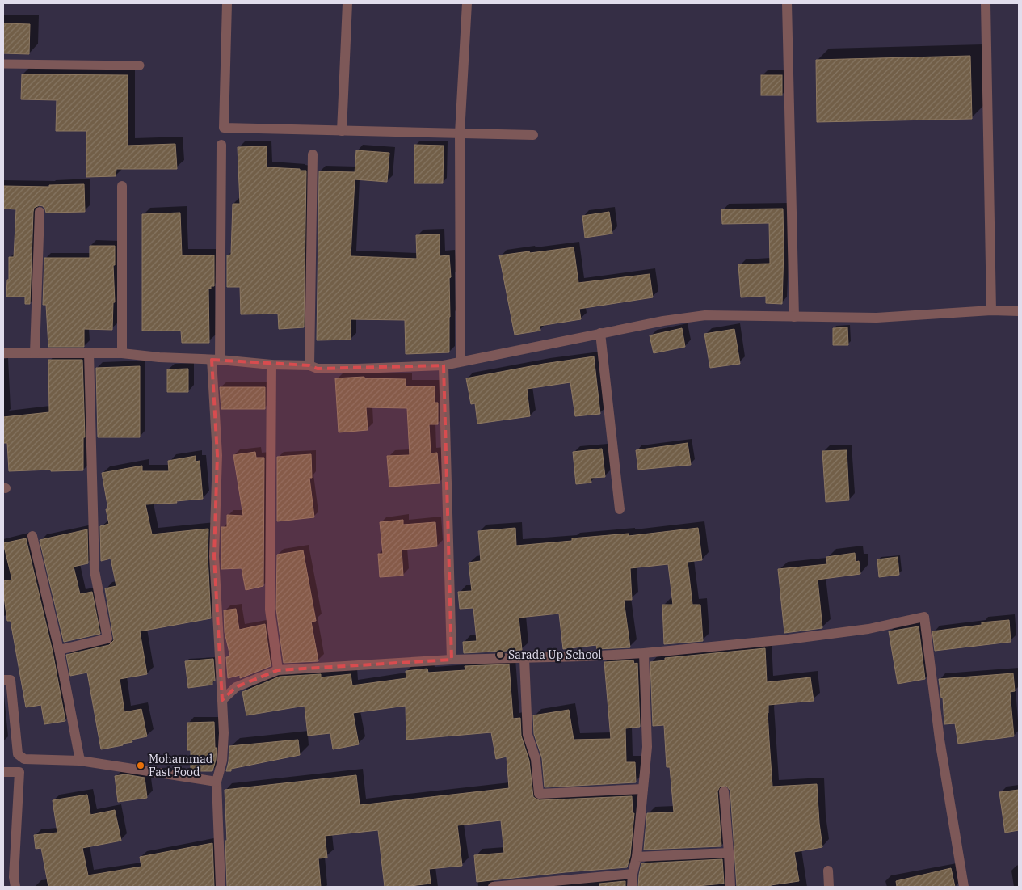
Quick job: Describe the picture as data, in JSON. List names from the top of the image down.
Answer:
{
  "places": ["Sarada Up School", "Mohammad Fast Food"]
}
